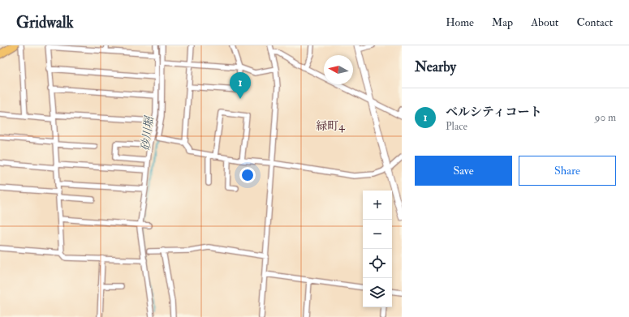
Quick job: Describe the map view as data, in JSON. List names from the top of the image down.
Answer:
{
  "districts": ["緑町4"],
  "water": ["砂川堀"],
  "north": "left",
  "page": {
    "header": "Gridwalk",
    "nav": [
      "Home",
      "Map",
      "About",
      "Contact"
    ],
    "heading": "Nearby",
    "pins": "1",
    "list": [
      {
        "mark": "1",
        "name": "ベルシティコート",
        "note": "Place",
        "value": "90 m"
      }
    ],
    "buttons": ["Save", "Share"],
    "map_buttons": ["+", "−"]
  }
}
